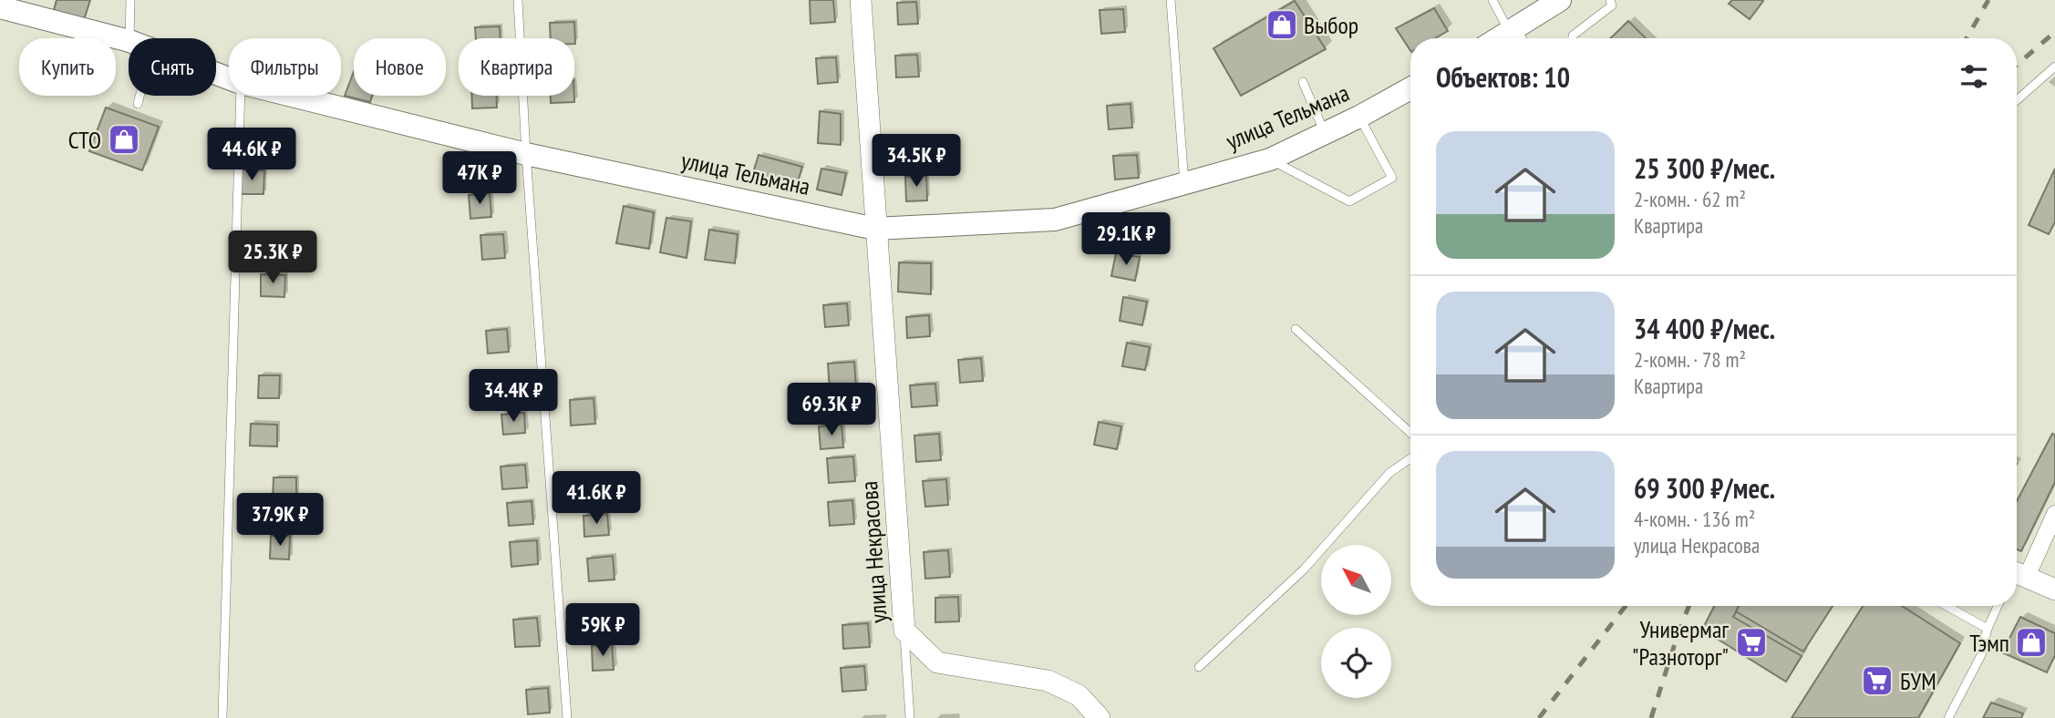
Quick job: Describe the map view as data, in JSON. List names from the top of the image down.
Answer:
{
  "streets": {
    "main road": ["улица Тельмана"],
    "street": ["улица Некрасова"]
  },
  "crossings": [
    ["улица Тельмана", "улица Некрасова"]
  ],
  "places": {
    "shop": ["Выбор", "СТО", "Тэмп"],
    "supermarket": ["Универмаг \"Разноторг\"", "БУМ"]
  },
  "north": "top left",
  "page": {
    "chip": [
      "Купить",
      "Снять",
      "Фильтры",
      "Новое",
      "Квартира"
    ],
    "heading": "Объектов: 10",
    "list": [
      {
        "name": "25 300 ₽/мес.",
        "note": "2-комн. · 62 m² · Квартира"
      },
      {
        "name": "34 400 ₽/мес.",
        "note": "2-комн. · 78 m² · Квартира"
      },
      {
        "name": "69 300 ₽/мес.",
        "note": "4-комн. · 136 m² · улица Некрасова"
      }
    ],
    "price": [
      "44.6K ₽",
      "34.5K ₽",
      "47K ₽",
      "29.1K ₽",
      "25.3K ₽",
      "34.4K ₽",
      "69.3K ₽",
      "41.6K ₽",
      "37.9K ₽",
      "59K ₽"
    ]
  }
}
